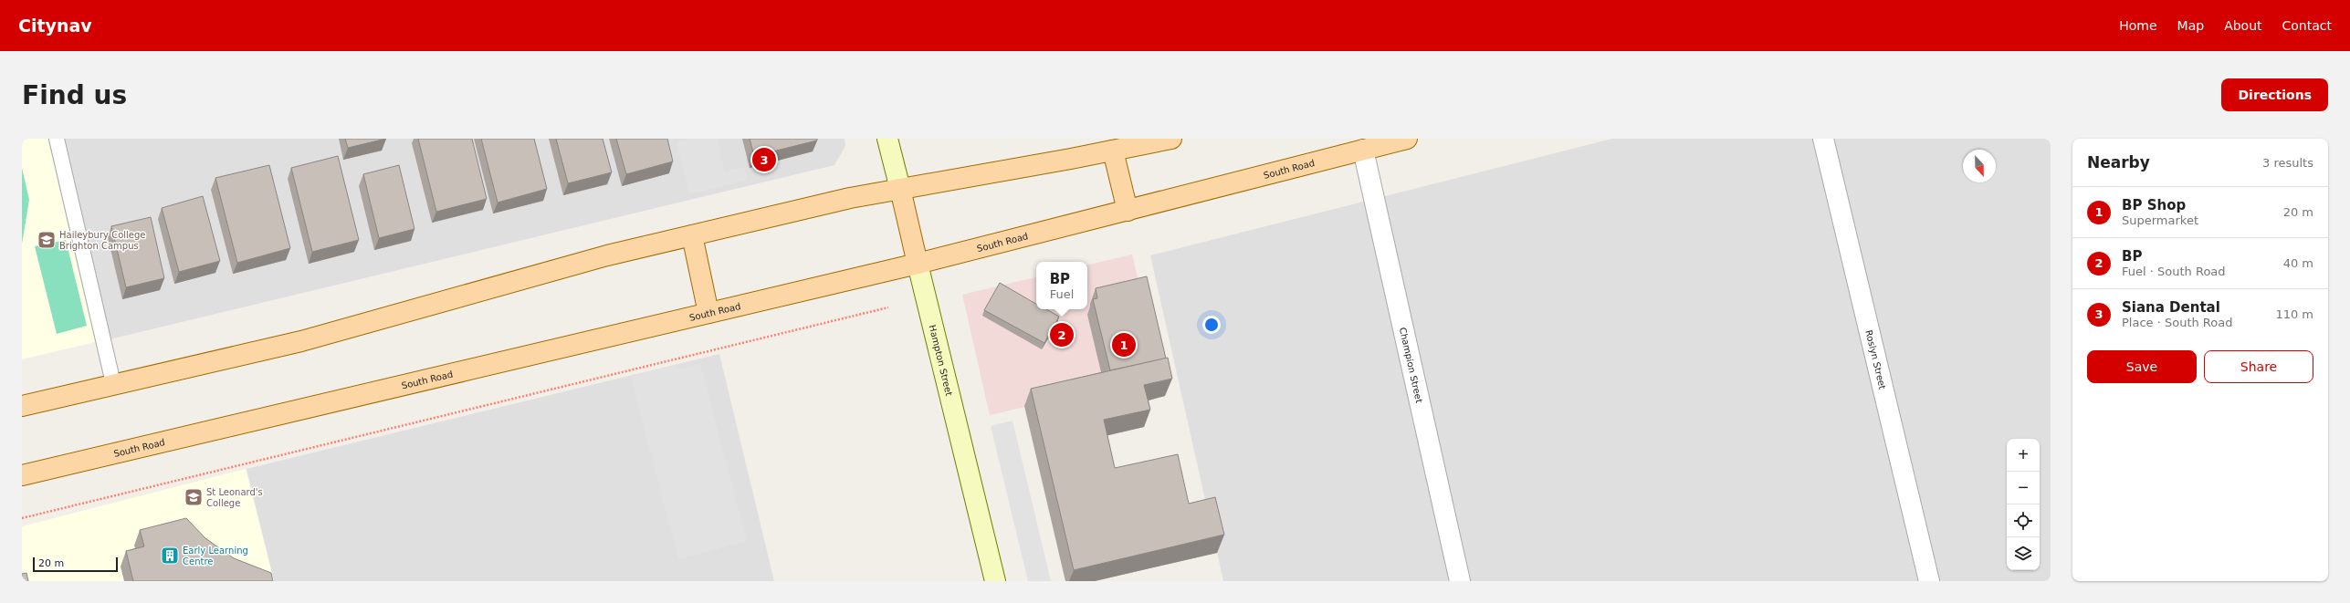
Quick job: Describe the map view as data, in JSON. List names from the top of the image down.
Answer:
{
  "streets": {
    "main road": ["South Road", "Hampton Street"],
    "street": ["Roslyn Street", "Champion Street"]
  },
  "crossings": [
    ["South Road", "Hampton Street"],
    ["South Road", "Champion Street"]
  ],
  "places": {
    "school or university": ["Haileybury College Brighton Campus", "St Leonard's College"],
    "building": ["Early Learning Centre"]
  },
  "scale_bar": "20 m",
  "north": "bottom",
  "page": {
    "header": "Citynav",
    "nav": [
      "Home",
      "Map",
      "About",
      "Contact"
    ],
    "buttons": [
      "Directions",
      ["Save", "Share"]
    ],
    "title": "Find us",
    "heading": ["Nearby", "3 results"],
    "pins": ["3", "2", "1"],
    "list": [
      {
        "mark": "1",
        "name": "BP Shop",
        "note": "Supermarket",
        "value": "20 m"
      },
      {
        "mark": "2",
        "name": "BP",
        "note": "Fuel · South Road",
        "value": "40 m"
      },
      {
        "mark": "3",
        "name": "Siana Dental",
        "note": "Place · South Road",
        "value": "110 m"
      }
    ],
    "popup": ["BP", "Fuel"],
    "map_buttons": ["+", "−"],
    "scale": "20 m"
  }
}
